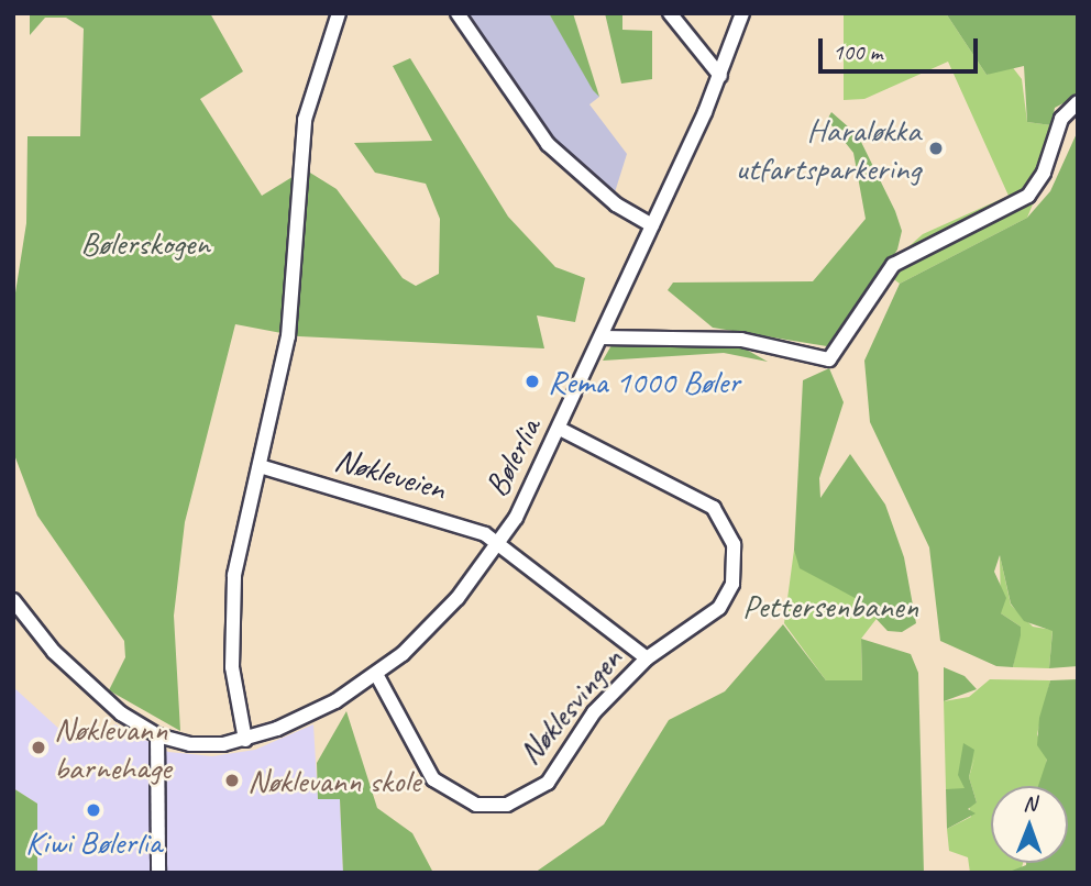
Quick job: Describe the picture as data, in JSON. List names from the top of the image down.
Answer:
{
  "streets": {
    "street": ["Bølerlia", "Nøkleveien", "Nøklesvingen"]
  },
  "crossings": [
    ["Bølerlia", "Nøkleveien"],
    ["Bølerlia", "Nøklesvingen"],
    ["Nøkleveien", "Nøklesvingen"]
  ],
  "parks": ["Bølerskogen", "Pettersenbanen"],
  "places": [
    "Haraløkka utfartsparkering",
    "Rema 1000 Bøler",
    "Nøklevann barnehage",
    "Nøklevann skole",
    "Kiwi Bølerlia"
  ],
  "scale_bar": "100 m",
  "north": "top"
}
